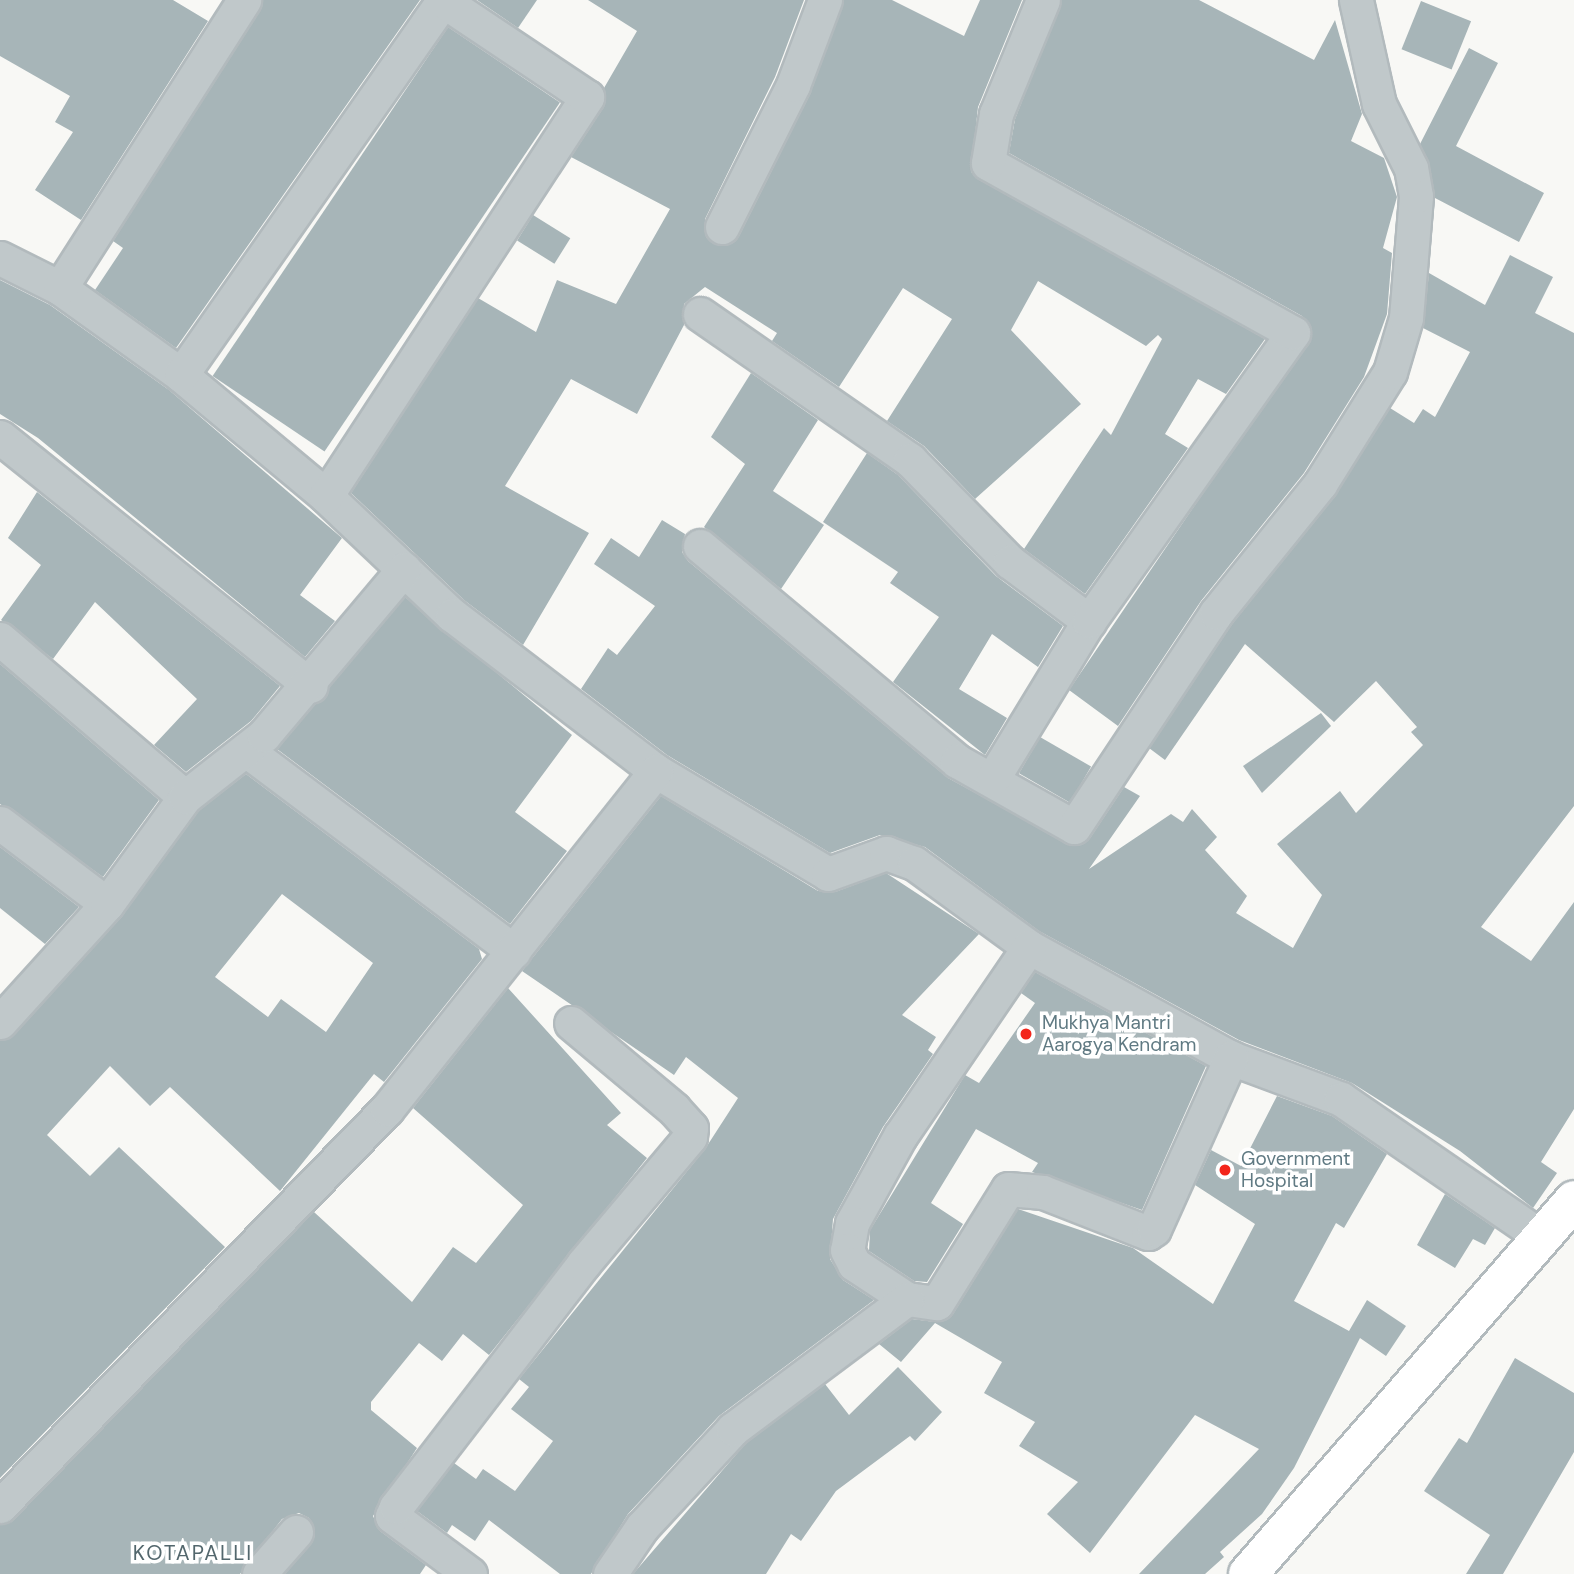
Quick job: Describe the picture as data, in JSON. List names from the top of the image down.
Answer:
{
  "districts": ["KOTAPALLI"],
  "places": ["Mukhya Mantri Aarogya Kendram", "Government Hospital"]
}
